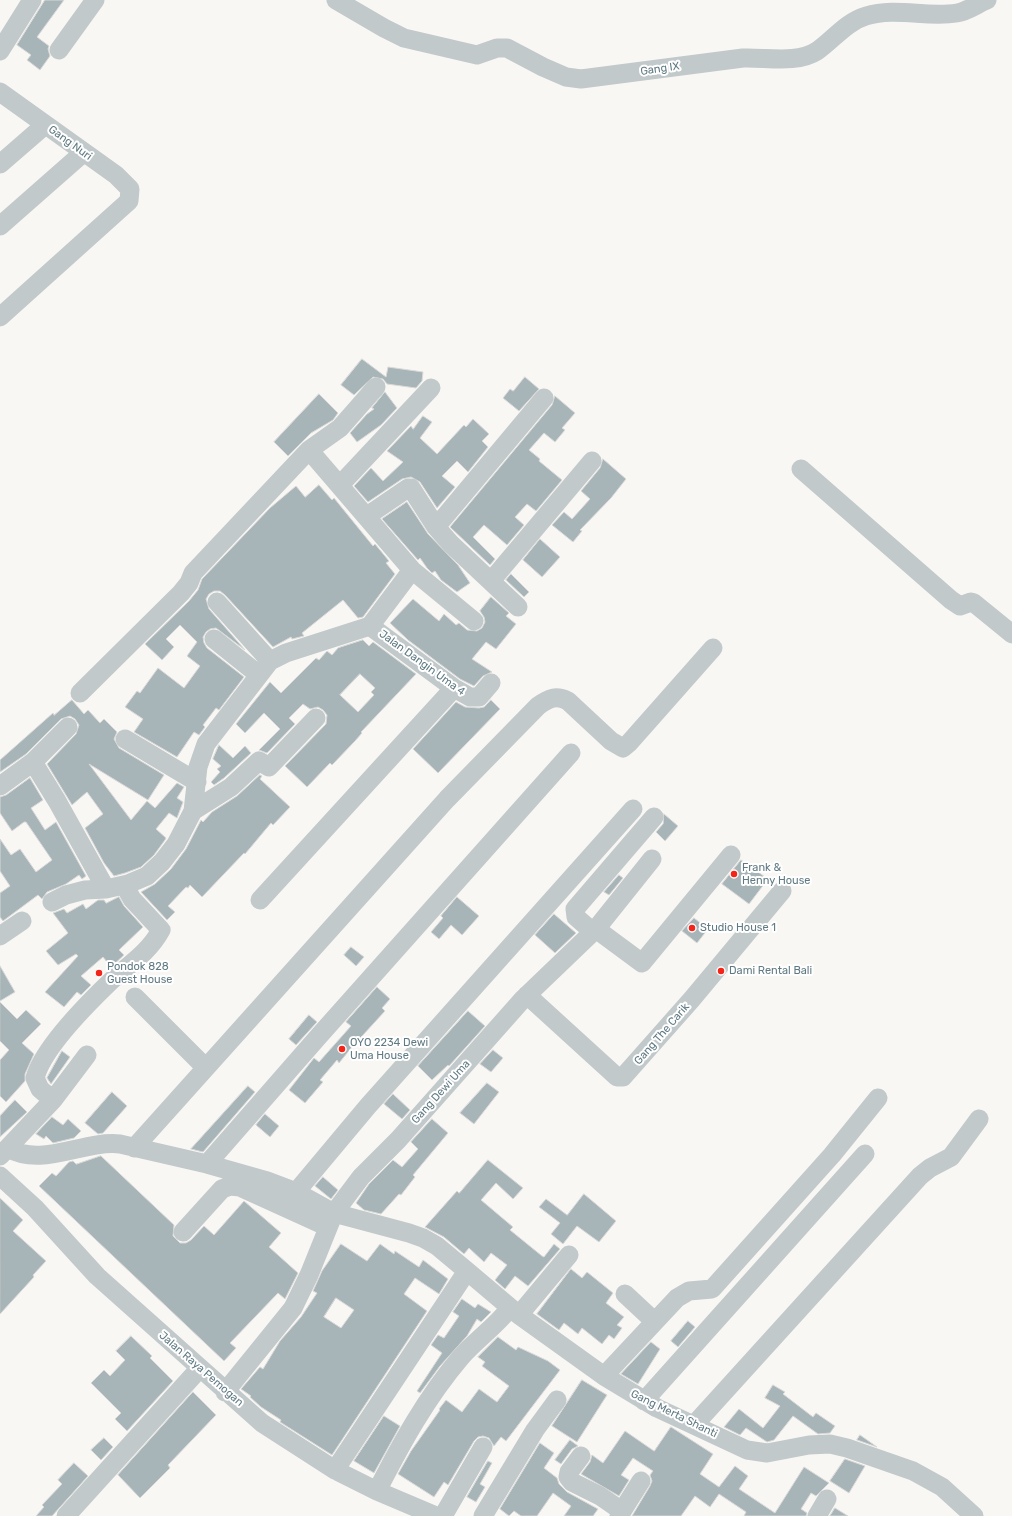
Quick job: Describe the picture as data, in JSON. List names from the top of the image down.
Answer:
{
  "streets": {
    "street": [
      "Gang IX",
      "Gang Nuri",
      "Jalan Dangin Uma 4",
      "Gang The Carik",
      "Gang Dewi Uma",
      "Jalan Raya Pemogan",
      "Gang Merta Shanti"
    ]
  },
  "crossings": [
    ["Gang The Carik", "Gang Dewi Uma"],
    ["Gang Dewi Uma", "Jalan Raya Pemogan"],
    ["Gang Dewi Uma", "Gang Merta Shanti"]
  ],
  "places": [
    "Frank & Henny House",
    "Studio House 1",
    "Dami Rental Bali",
    "Pondok 828 Guest House",
    "OYO 2234 Dewi Uma House"
  ]
}
